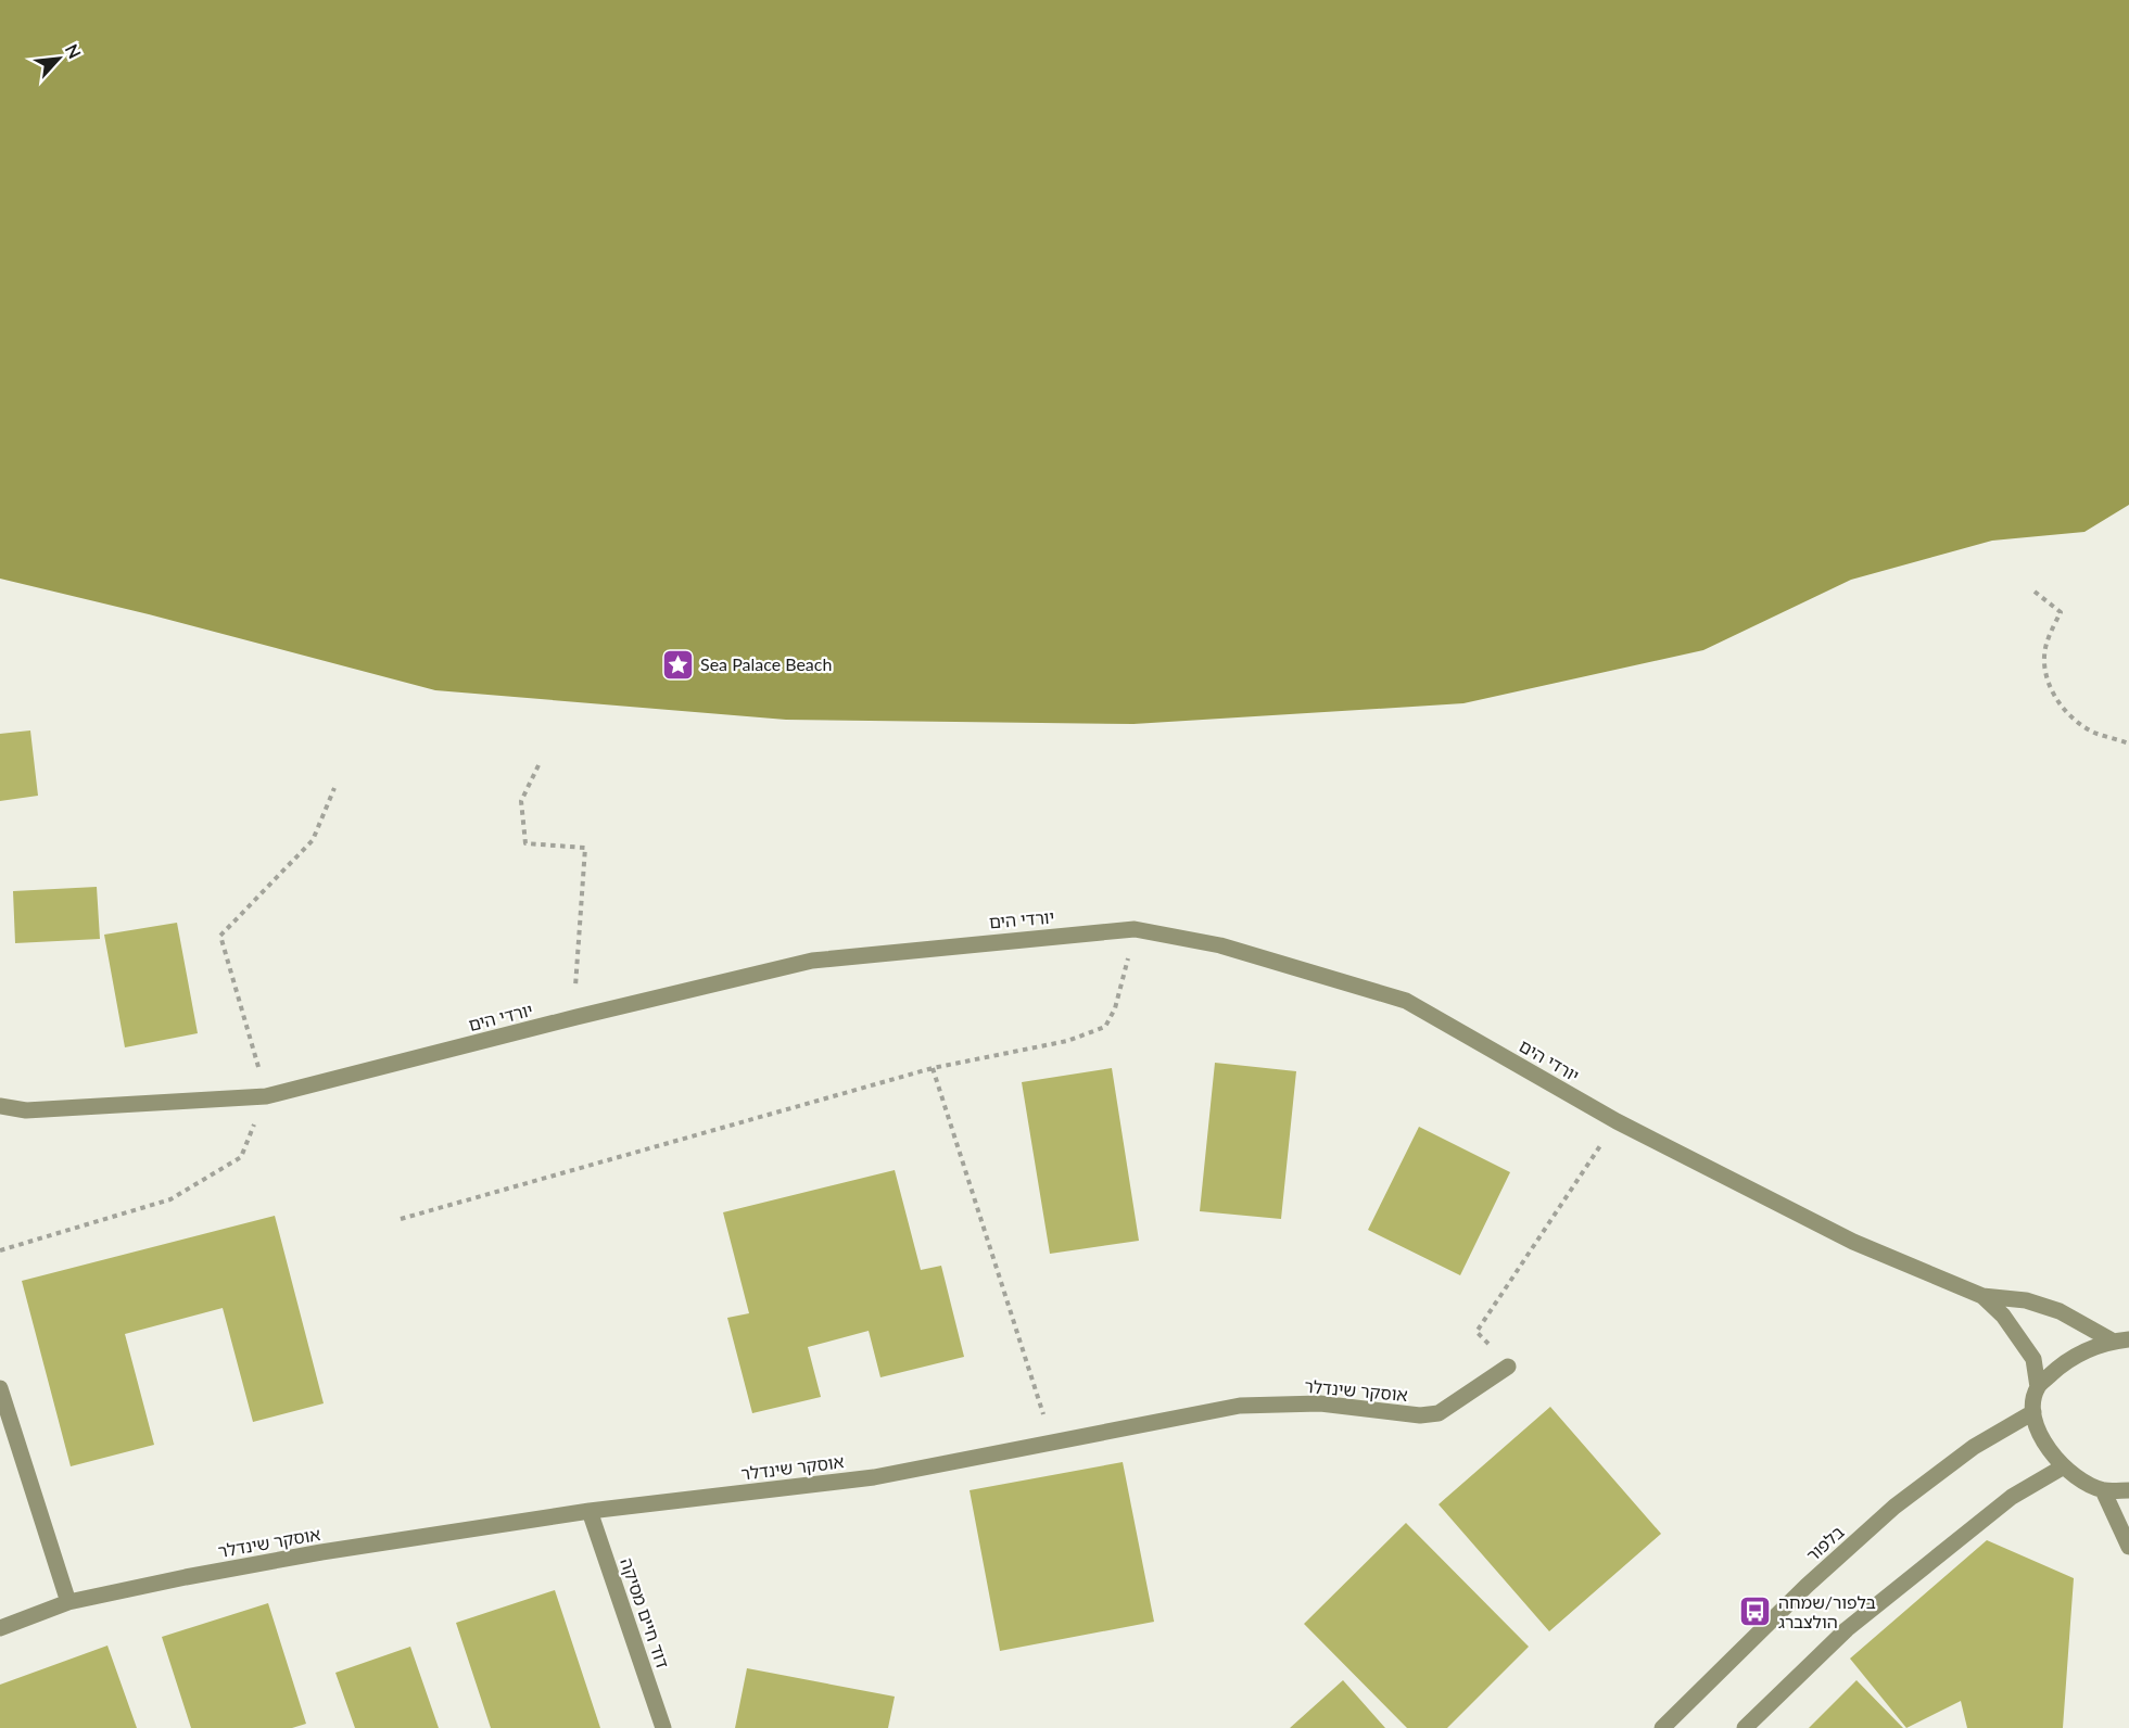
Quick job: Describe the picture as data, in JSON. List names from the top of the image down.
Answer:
{
  "streets": {
    "street": [
      "יורדי הים",
      "אוסקר שינדלר",
      "בלפור",
      "דוד חיים מסיקה"
    ]
  },
  "crossings": [
    ["אוסקר שינדלר", "דוד חיים מסיקה"]
  ],
  "places": {
    "place": ["Sea Palace Beach"],
    "bus stop": ["בלפור/שמחה הולצברג"]
  },
  "north": "top right"
}
